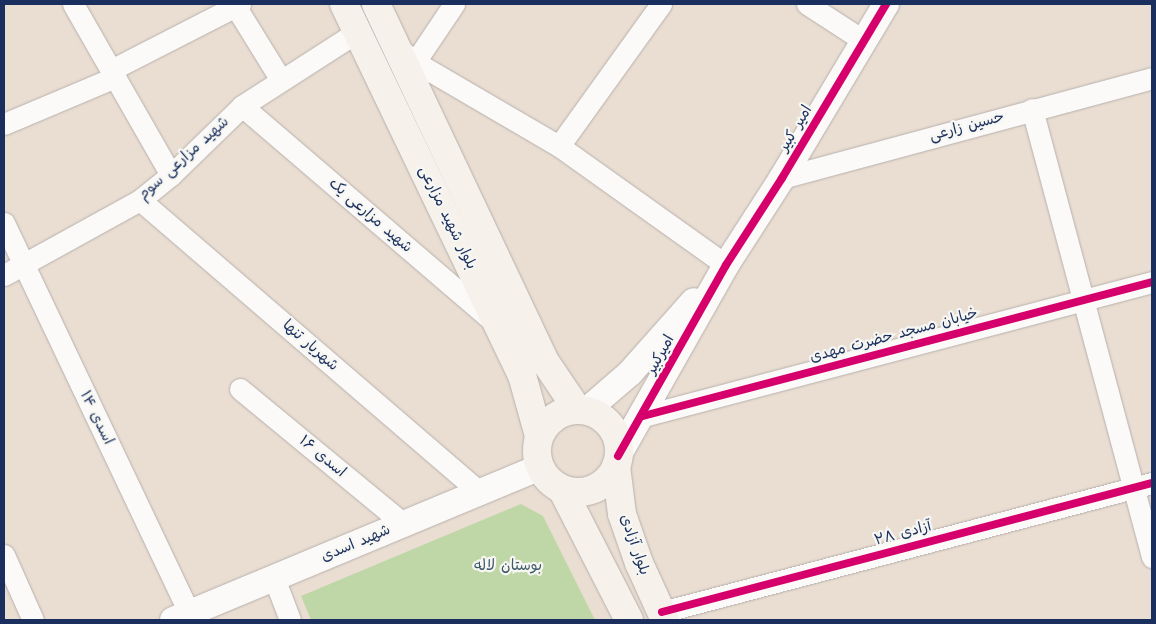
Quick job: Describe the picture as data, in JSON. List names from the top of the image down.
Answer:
{
  "streets": {
    "main road": ["بلوار شهید مزارعی", "بلوار آزادی"],
    "street": [
      "حسین زارعی",
      "امیر کبیر",
      "شهید مزارعی سوم",
      "شهید مزارعی یک",
      "خیابان مسجد حضرت مهدی",
      "شهریار تنها",
      "امیرکبیر",
      "اسدی ۱۴",
      "اسدی ۱۶",
      "آزادی ۲۸",
      "شهید اسدی"
    ]
  },
  "crossings": [
    ["حسین زارعی", "امیر کبیر"],
    ["امیر کبیر", "امیرکبیر"],
    ["شهید مزارعی سوم", "شهید مزارعی یک"],
    ["شهید مزارعی سوم", "بلوار شهید مزارعی"],
    ["شهید مزارعی سوم", "شهریار تنها"],
    ["شهید مزارعی سوم", "اسدی ۱۴"],
    ["شهید مزارعی یک", "بلوار شهید مزارعی"],
    ["بلوار شهید مزارعی", "امیرکبیر"],
    ["بلوار شهید مزارعی", "شهید اسدی"],
    ["بلوار شهید مزارعی", "بلوار آزادی"],
    ["خیابان مسجد حضرت مهدی", "امیرکبیر"],
    ["شهریار تنها", "شهید اسدی"],
    ["امیرکبیر", "شهید اسدی"],
    ["امیرکبیر", "بلوار آزادی"],
    ["اسدی ۱۴", "شهید اسدی"],
    ["اسدی ۱۶", "شهید اسدی"],
    ["آزادی ۲۸", "بلوار آزادی"],
    ["شهید اسدی", "بلوار آزادی"]
  ],
  "parks": ["بوستان لاله"]
}
